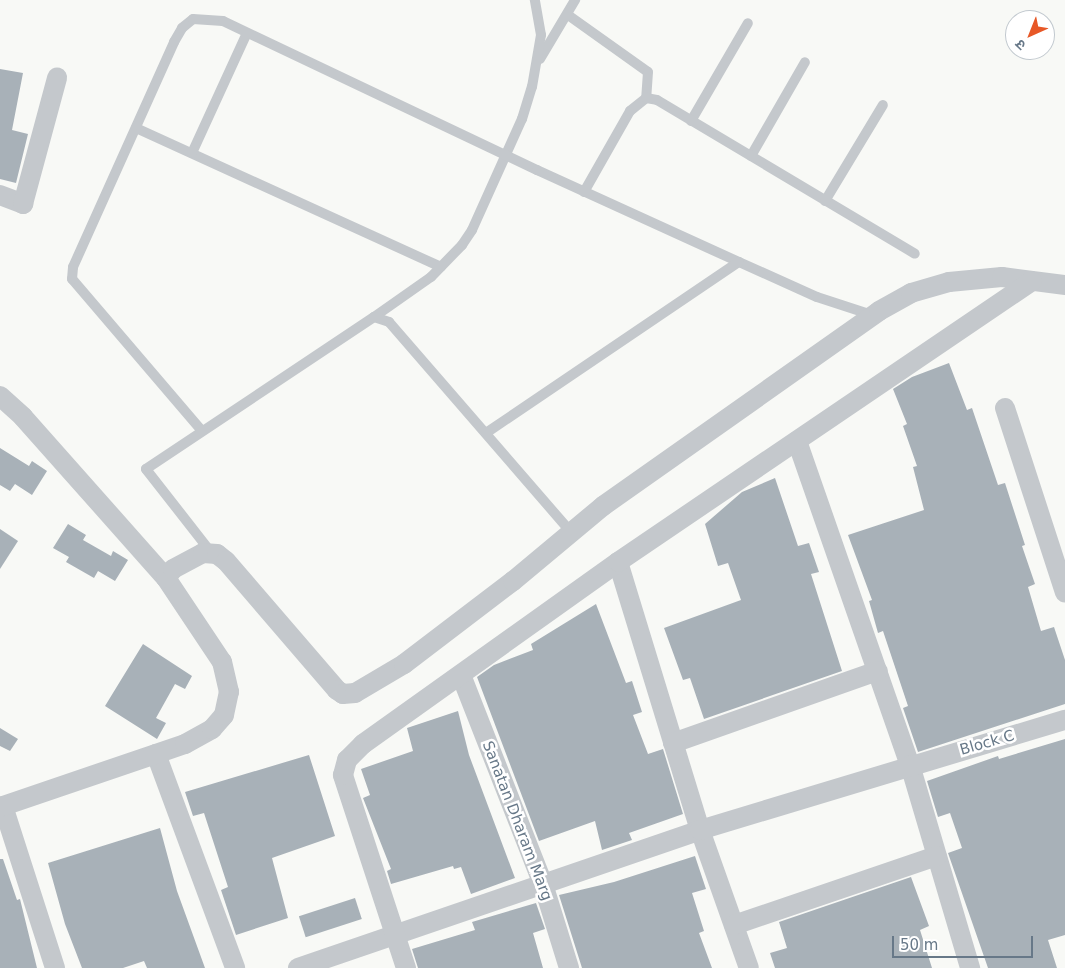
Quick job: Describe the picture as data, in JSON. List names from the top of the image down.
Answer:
{
  "streets": {
    "street": ["Block C", "Sanatan Dharam Marg"]
  },
  "crossings": [
    ["Block C", "Sanatan Dharam Marg"]
  ],
  "scale_bar": "50 m",
  "north": "bottom left"
}
